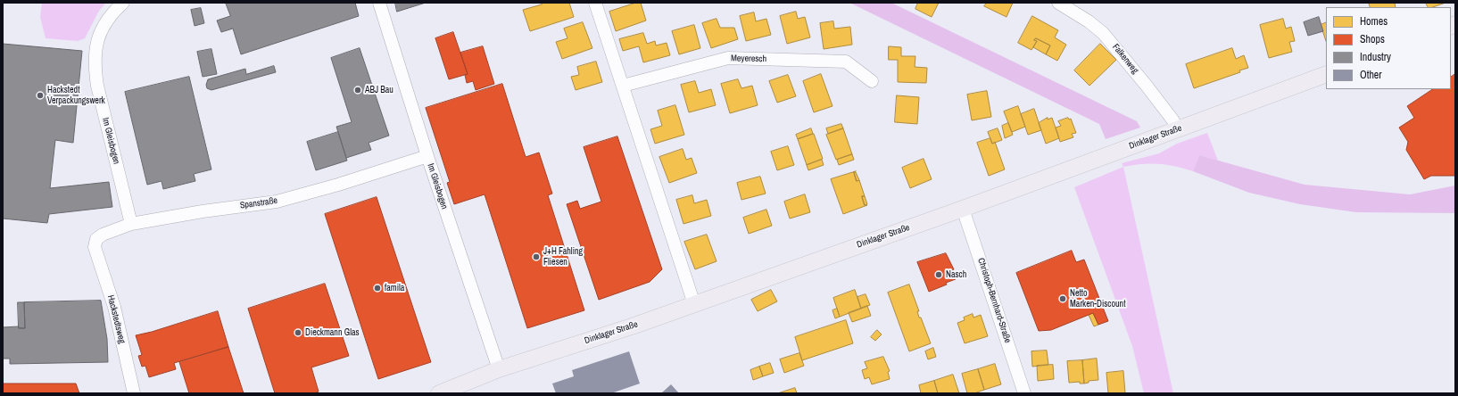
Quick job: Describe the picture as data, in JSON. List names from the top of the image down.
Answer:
{
  "streets": {
    "main road": ["Dinklager Straße"],
    "street": [
      "Meyeresch",
      "Falkenweg",
      "Im Gleisbogen",
      "Spanstraße",
      "Christoph-Bernhard-Straße",
      "Hackstedtsweg"
    ]
  },
  "crossings": [
    ["Falkenweg", "Dinklager Straße"],
    ["Dinklager Straße", "Im Gleisbogen"],
    ["Dinklager Straße", "Christoph-Bernhard-Straße"],
    ["Im Gleisbogen", "Spanstraße"],
    ["Spanstraße", "Hackstedtsweg"]
  ],
  "places": [
    "ABJ Bau",
    "Hackstedt Verpackungswerk",
    "J+H Fahling Fliesen",
    "Nasch",
    "famila",
    "Netto Marken-Discount",
    "Dieckmann Glas"
  ],
  "legend": [
    "Homes",
    "Shops",
    "Industry",
    "Other"
  ]
}
